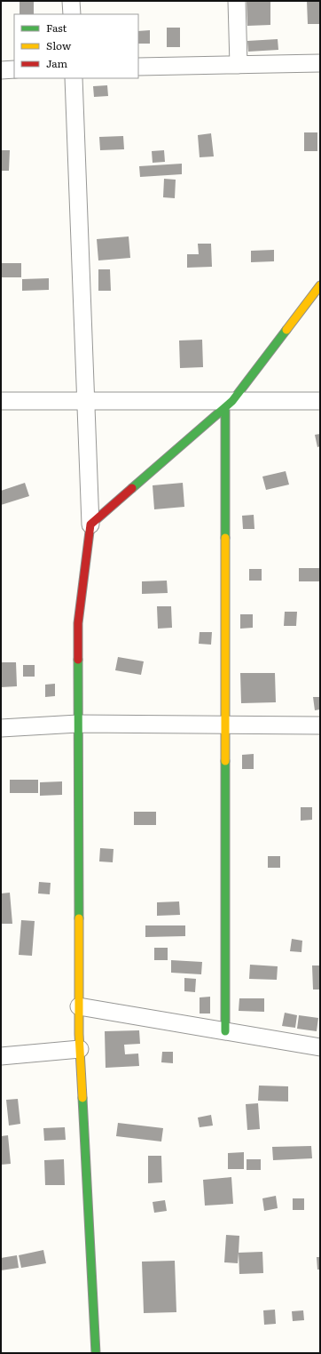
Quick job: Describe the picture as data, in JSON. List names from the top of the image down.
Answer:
{
  "legend": ["Fast", "Slow", "Jam"]
}
